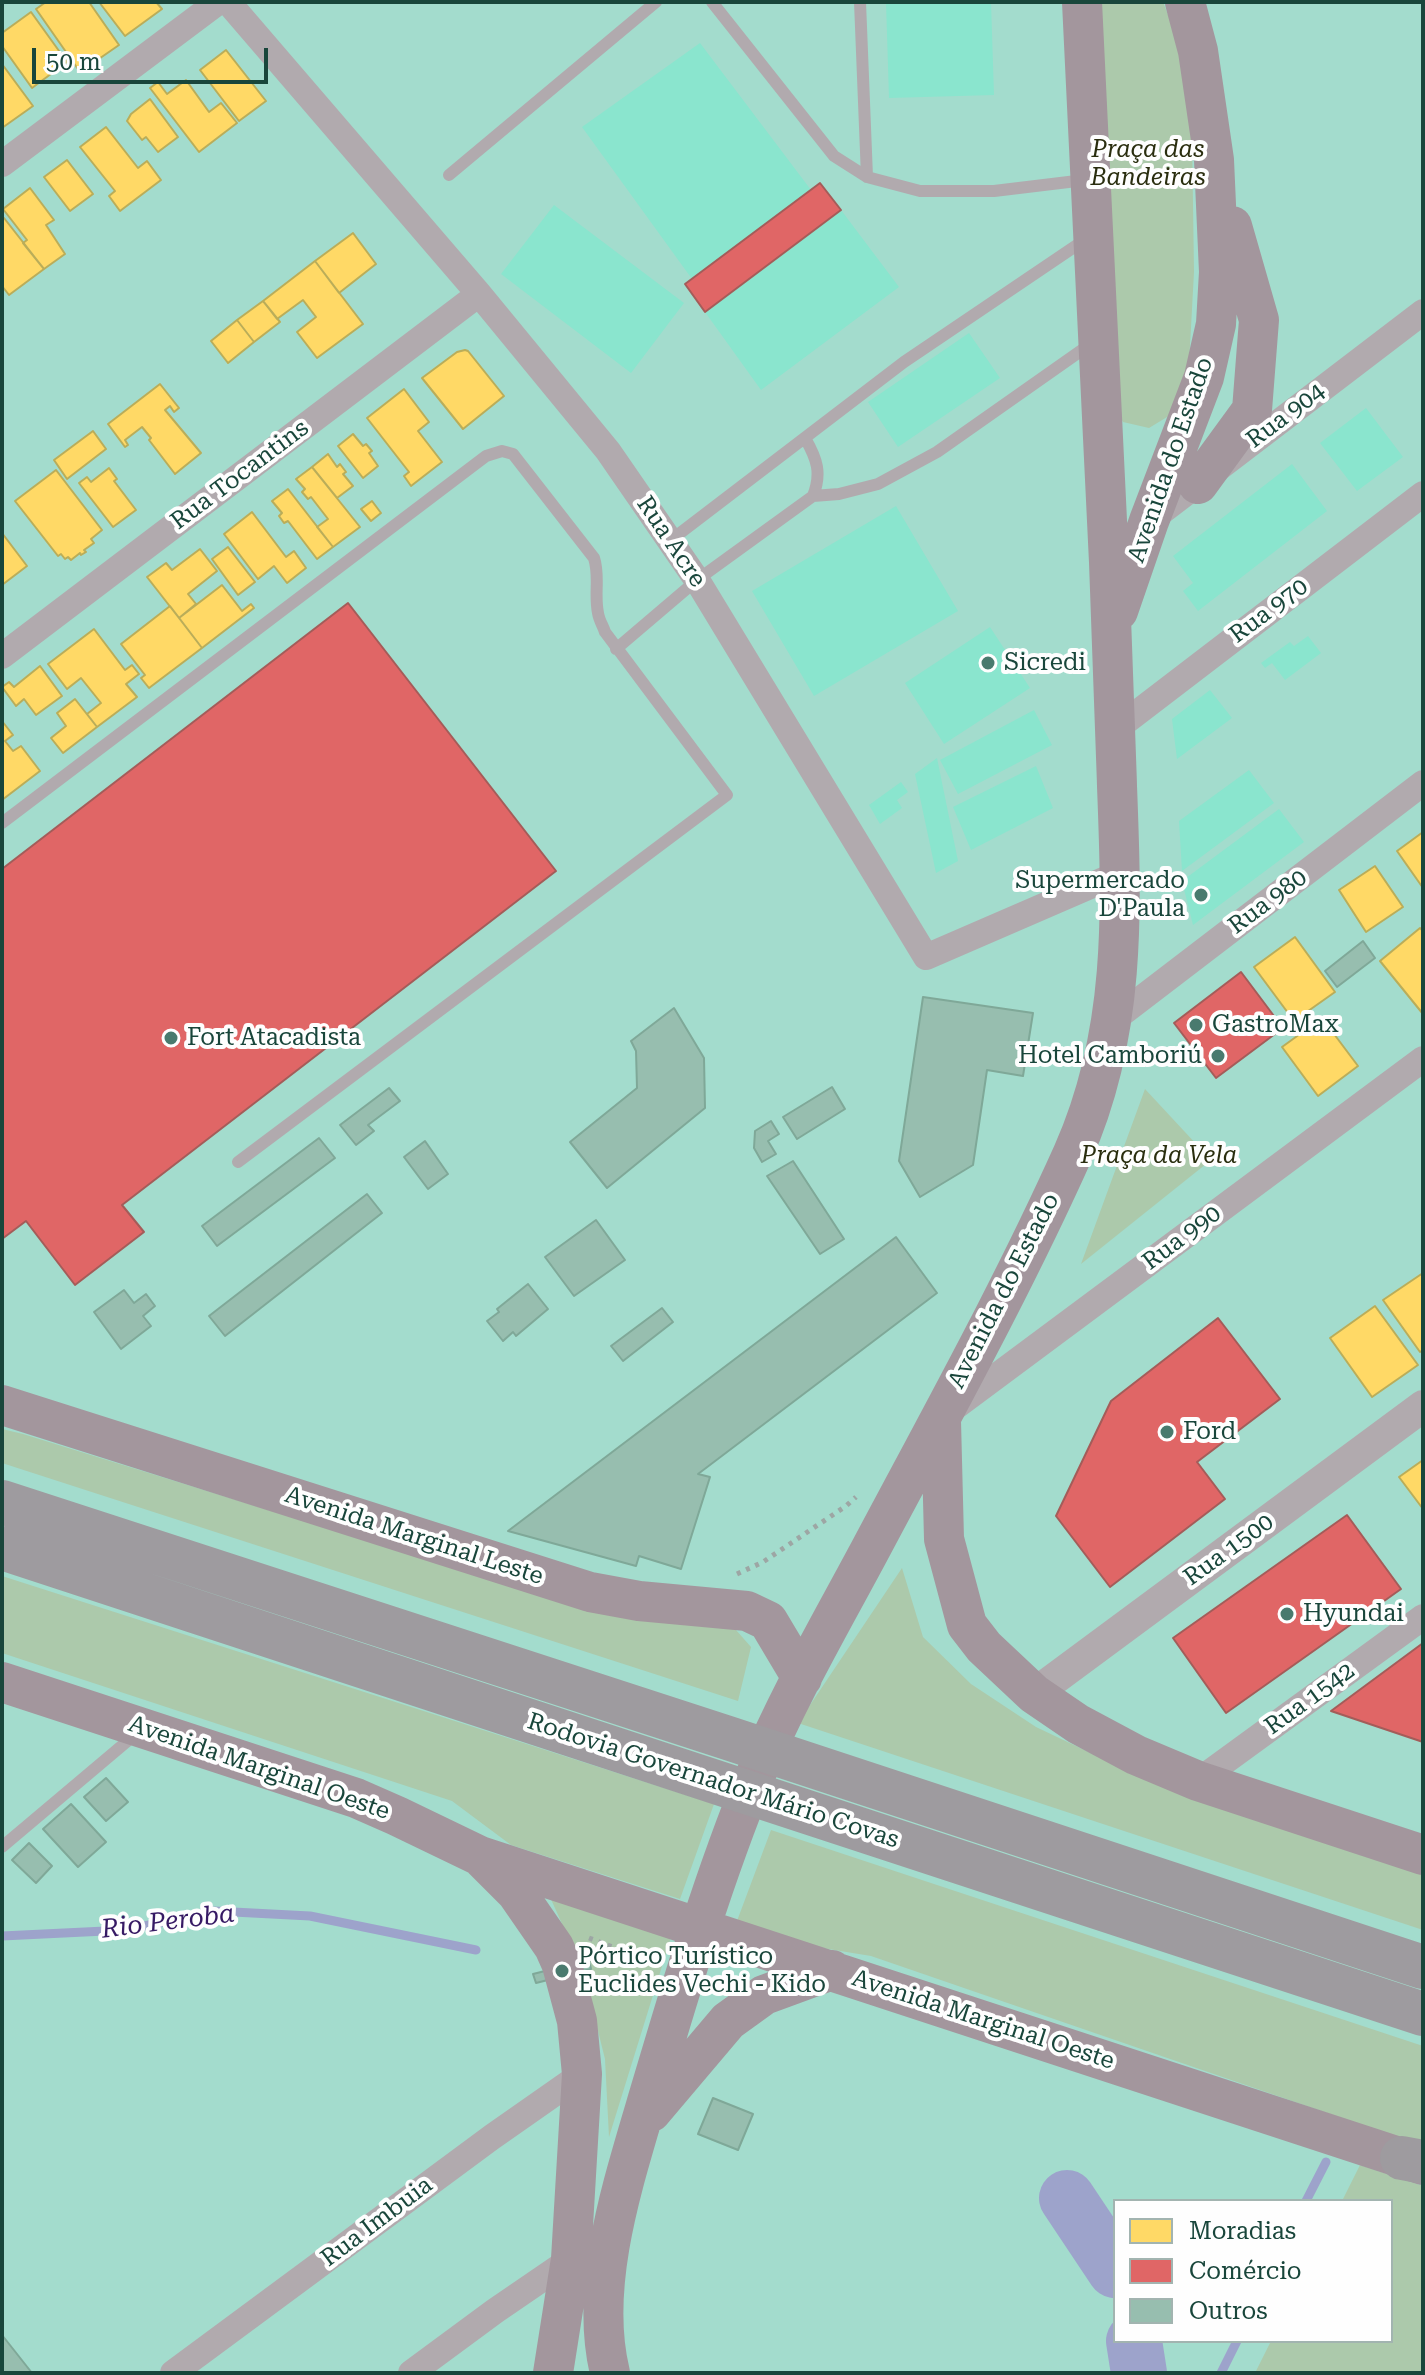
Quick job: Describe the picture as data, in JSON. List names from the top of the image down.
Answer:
{
  "streets": {
    "highway": ["Rodovia Governador Mário Covas"],
    "main road": ["Avenida do Estado", "Avenida Marginal Leste", "Avenida Marginal Oeste"],
    "street": [
      "Rua 904",
      "Rua Tocantins",
      "Rua Acre",
      "Rua 970",
      "Rua 980",
      "Rua 990",
      "Rua 1500",
      "Rua 1542",
      "Rua Imbuia"
    ]
  },
  "crossings": [
    ["Rua 904", "Avenida do Estado"],
    ["Avenida do Estado", "Rua Acre"],
    ["Avenida do Estado", "Rua 970"],
    ["Avenida do Estado", "Rua 980"],
    ["Avenida do Estado", "Rua 990"],
    ["Avenida do Estado", "Avenida Marginal Leste"],
    ["Avenida do Estado", "Avenida Marginal Oeste"],
    ["Avenida do Estado", "Rodovia Governador Mário Covas"],
    ["Rua Tocantins", "Rua Acre"]
  ],
  "water": ["Rio Peroba"],
  "parks": ["Praça das Bandeiras", "Praça da Vela"],
  "places": [
    "Sicredi",
    "Supermercado D'Paula",
    "GastroMax",
    "Fort Atacadista",
    "Hotel Camboriú",
    "Ford",
    "Hyundai",
    "Pórtico Turístico Euclides Vechi - Kido"
  ],
  "legend": ["Moradias", "Comércio", "Outros"],
  "scale_bar": "50 m"
}
